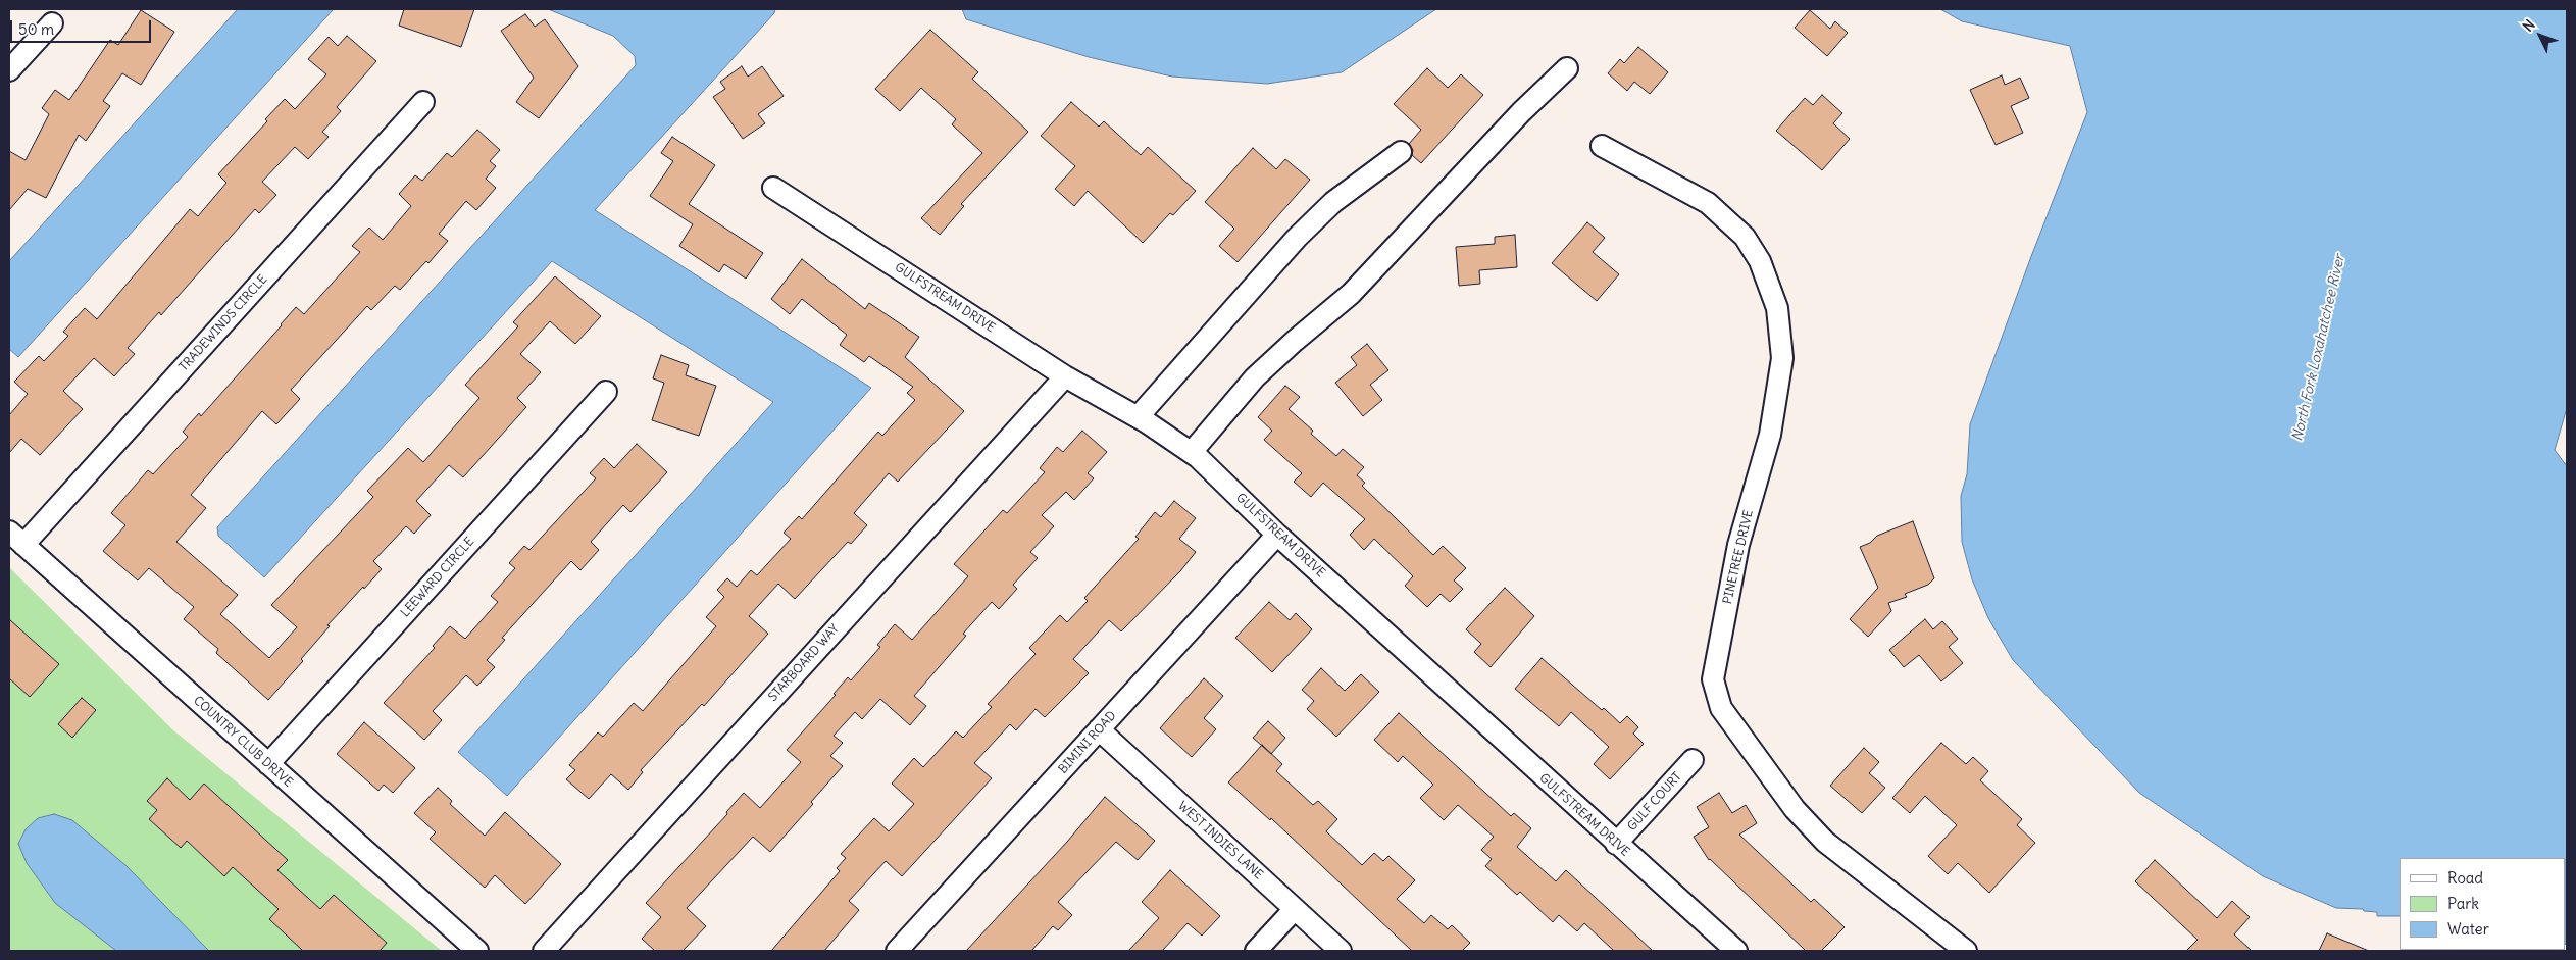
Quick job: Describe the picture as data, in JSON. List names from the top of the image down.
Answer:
{
  "streets": {
    "street": [
      "GULFSTREAM DRIVE",
      "TRADEWINDS CIRCLE",
      "PINETREE DRIVE",
      "LEEWARD CIRCLE",
      "STARBOARD WAY",
      "COUNTRY CLUB DRIVE",
      "BIMINI ROAD",
      "GULF COURT",
      "WEST INDIES LANE"
    ]
  },
  "crossings": [
    ["GULFSTREAM DRIVE", "STARBOARD WAY"],
    ["GULFSTREAM DRIVE", "BIMINI ROAD"],
    ["GULFSTREAM DRIVE", "GULF COURT"],
    ["TRADEWINDS CIRCLE", "COUNTRY CLUB DRIVE"],
    ["LEEWARD CIRCLE", "COUNTRY CLUB DRIVE"],
    ["BIMINI ROAD", "WEST INDIES LANE"]
  ],
  "water": ["North Fork Loxahatchee River"],
  "legend": ["Road", "Park", "Water"],
  "scale_bar": "50 m",
  "north": "top left"
}
